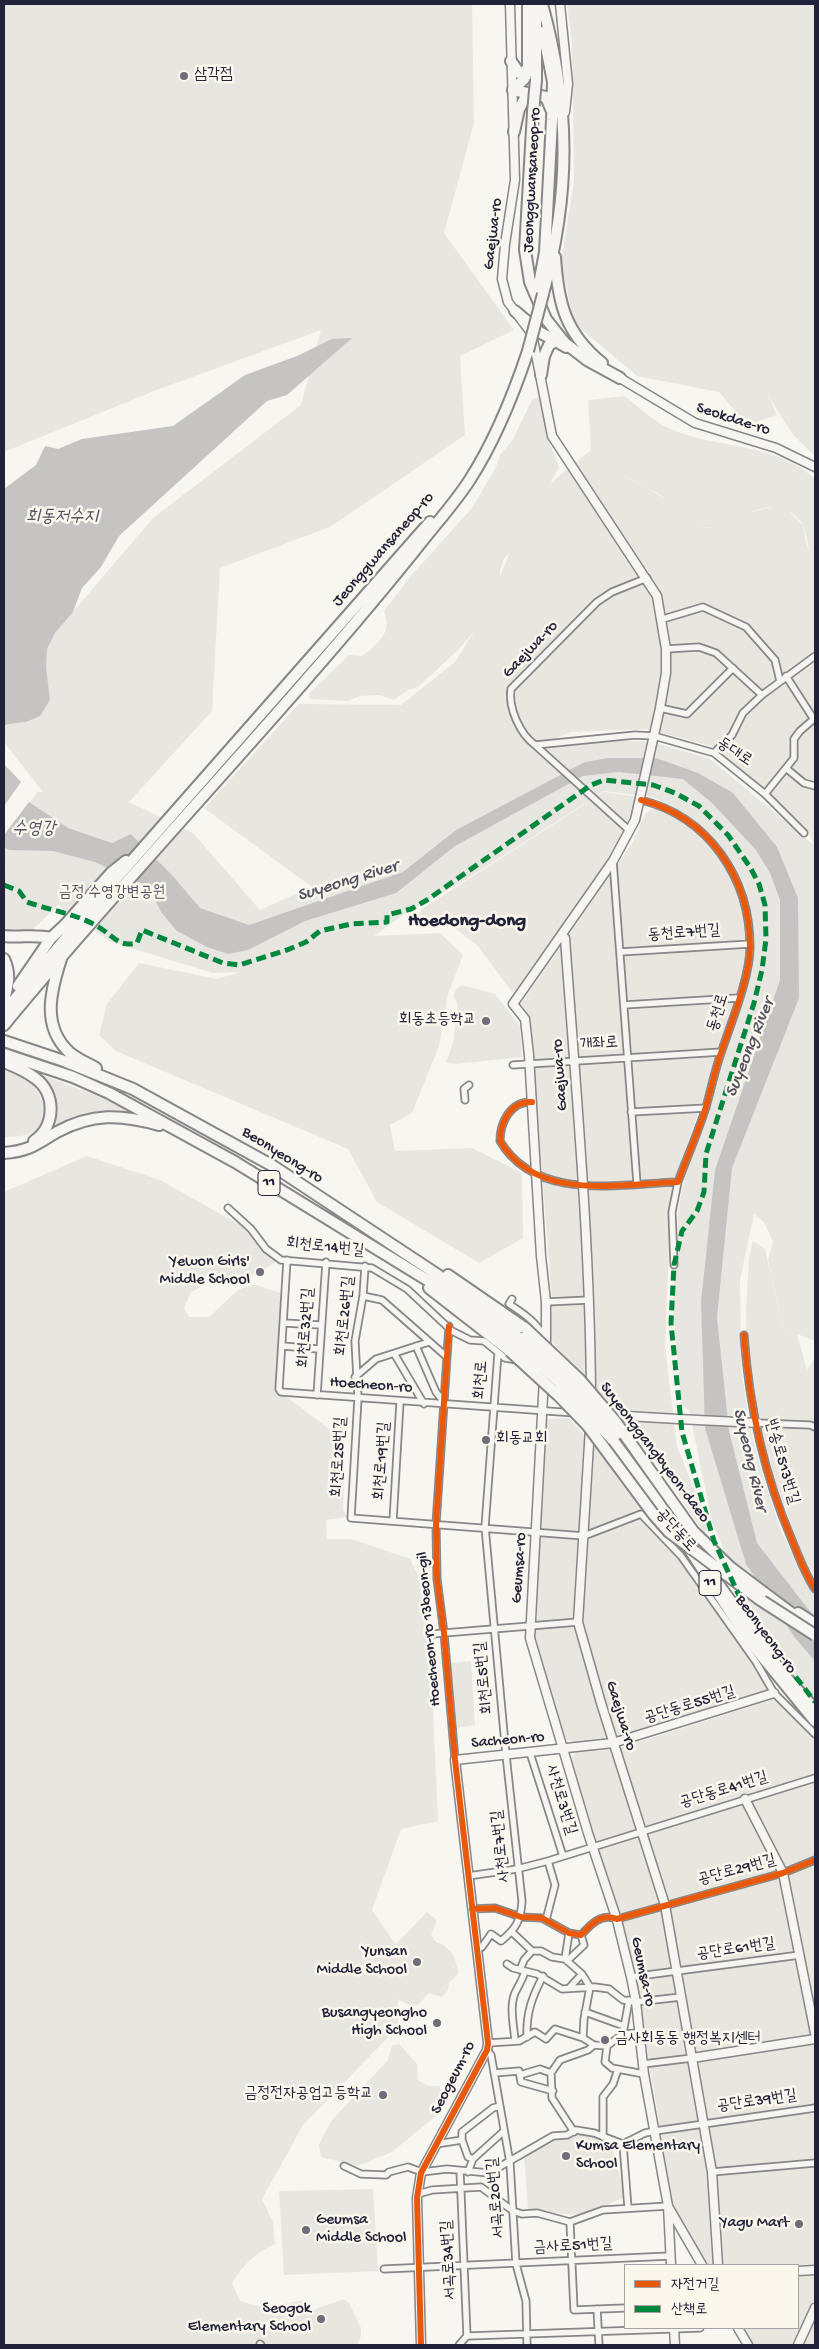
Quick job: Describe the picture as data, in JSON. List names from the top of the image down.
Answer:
{
  "streets": {
    "highway": [
      "Jeonggwansaneop-ro",
      "Beonyeong-ro",
      "11",
      "Suyeonggangbyeon-daeo"
    ],
    "main road": [
      "Gaejwa-ro",
      "Seokdae-ro",
      "Geumsa-ro",
      "공단동로55번길",
      "Sacheon-ro",
      "Seogeum-ro"
    ],
    "street": [
      "동대로",
      "동천로7번길",
      "동천로",
      "개좌로",
      "회천로14번길",
      "회천로26번길",
      "회천로32번길",
      "회천로",
      "Hoecheon-ro",
      "회천로25번길",
      "회천로19번길",
      "반송로513번길",
      "공단동로",
      "Hoecheon-ro 13beon-gil",
      "회천로5번길",
      "공단동로41번길",
      "사천로3번길",
      "사천로7번길",
      "공단로29번길",
      "공단로61번길",
      "공단로39번길",
      "서곡로20번길",
      "금사로51번길",
      "서곡로34번길"
    ]
  },
  "crossings": [
    ["Gaejwa-ro", "동대로"],
    ["Gaejwa-ro", "동천로"],
    ["Gaejwa-ro", "개좌로"],
    ["Gaejwa-ro", "Hoecheon-ro"],
    ["Gaejwa-ro", "공단동로"],
    ["Gaejwa-ro", "Geumsa-ro"],
    ["Gaejwa-ro", "공단동로55번길"],
    ["Gaejwa-ro", "공단동로41번길"],
    ["Gaejwa-ro", "공단로29번길"],
    ["Gaejwa-ro", "공단로61번길"],
    ["Gaejwa-ro", "공단로39번길"],
    ["동천로7번길", "동천로"],
    ["개좌로", "Geumsa-ro"],
    ["Beonyeong-ro", "11"],
    ["Beonyeong-ro", "회천로14번길"],
    ["Beonyeong-ro", "Suyeonggangbyeon-daeo"],
    ["11", "회천로14번길"],
    ["11", "Suyeonggangbyeon-daeo"],
    ["회천로14번길", "회천로26번길"],
    ["회천로14번길", "회천로32번길"],
    ["회천로14번길", "회천로"],
    ["회천로14번길", "Hoecheon-ro"],
    ["회천로14번길", "Suyeonggangbyeon-daeo"],
    ["회천로26번길", "Hoecheon-ro"],
    ["회천로26번길", "회천로25번길"],
    ["회천로32번길", "Hoecheon-ro"],
    ["회천로", "Hoecheon-ro"],
    ["회천로", "회천로5번길"],
    ["Hoecheon-ro", "회천로25번길"],
    ["Hoecheon-ro", "회천로19번길"],
    ["Hoecheon-ro", "Geumsa-ro"],
    ["Hoecheon-ro", "Hoecheon-ro 13beon-gil"],
    ["Hoecheon-ro", "회천로5번길"],
    ["회천로25번길", "회천로19번길"],
    ["공단동로", "공단동로55번길"],
    ["Geumsa-ro", "공단동로55번길"],
    ["Geumsa-ro", "Sacheon-ro"],
    ["Geumsa-ro", "금사로51번길"],
    ["Hoecheon-ro 13beon-gil", "회천로5번길"],
    ["Hoecheon-ro 13beon-gil", "Sacheon-ro"],
    ["Hoecheon-ro 13beon-gil", "Seogeum-ro"],
    ["회천로5번길", "Sacheon-ro"],
    ["회천로5번길", "사천로7번길"],
    ["공단동로55번길", "Sacheon-ro"],
    ["Sacheon-ro", "사천로3번길"],
    ["Sacheon-ro", "사천로7번길"],
    ["Sacheon-ro", "Seogeum-ro"],
    ["Seogeum-ro", "서곡로20번길"],
    ["Seogeum-ro", "금사로51번길"],
    ["서곡로20번길", "금사로51번길"],
    ["금사로51번길", "서곡로34번길"]
  ],
  "districts": ["Hoedong-dong"],
  "water": ["회동저수지", "수영강", "Suyeong River"],
  "parks": ["금정 수영강변공원"],
  "places": [
    "삼각점",
    "회동초등학교",
    "Yewon Girls' Middle School",
    "회동교회",
    "Yunsan Middle School",
    "Busangyeongho High School",
    "금사회동동 행정복지센터",
    "금정전자공업고등학교",
    "Kumsa Elementary School",
    "Yagu Mart",
    "Geumsa Middle School",
    "Seogok Elementary School"
  ],
  "legend": ["자전거길", "산책로"]
}
